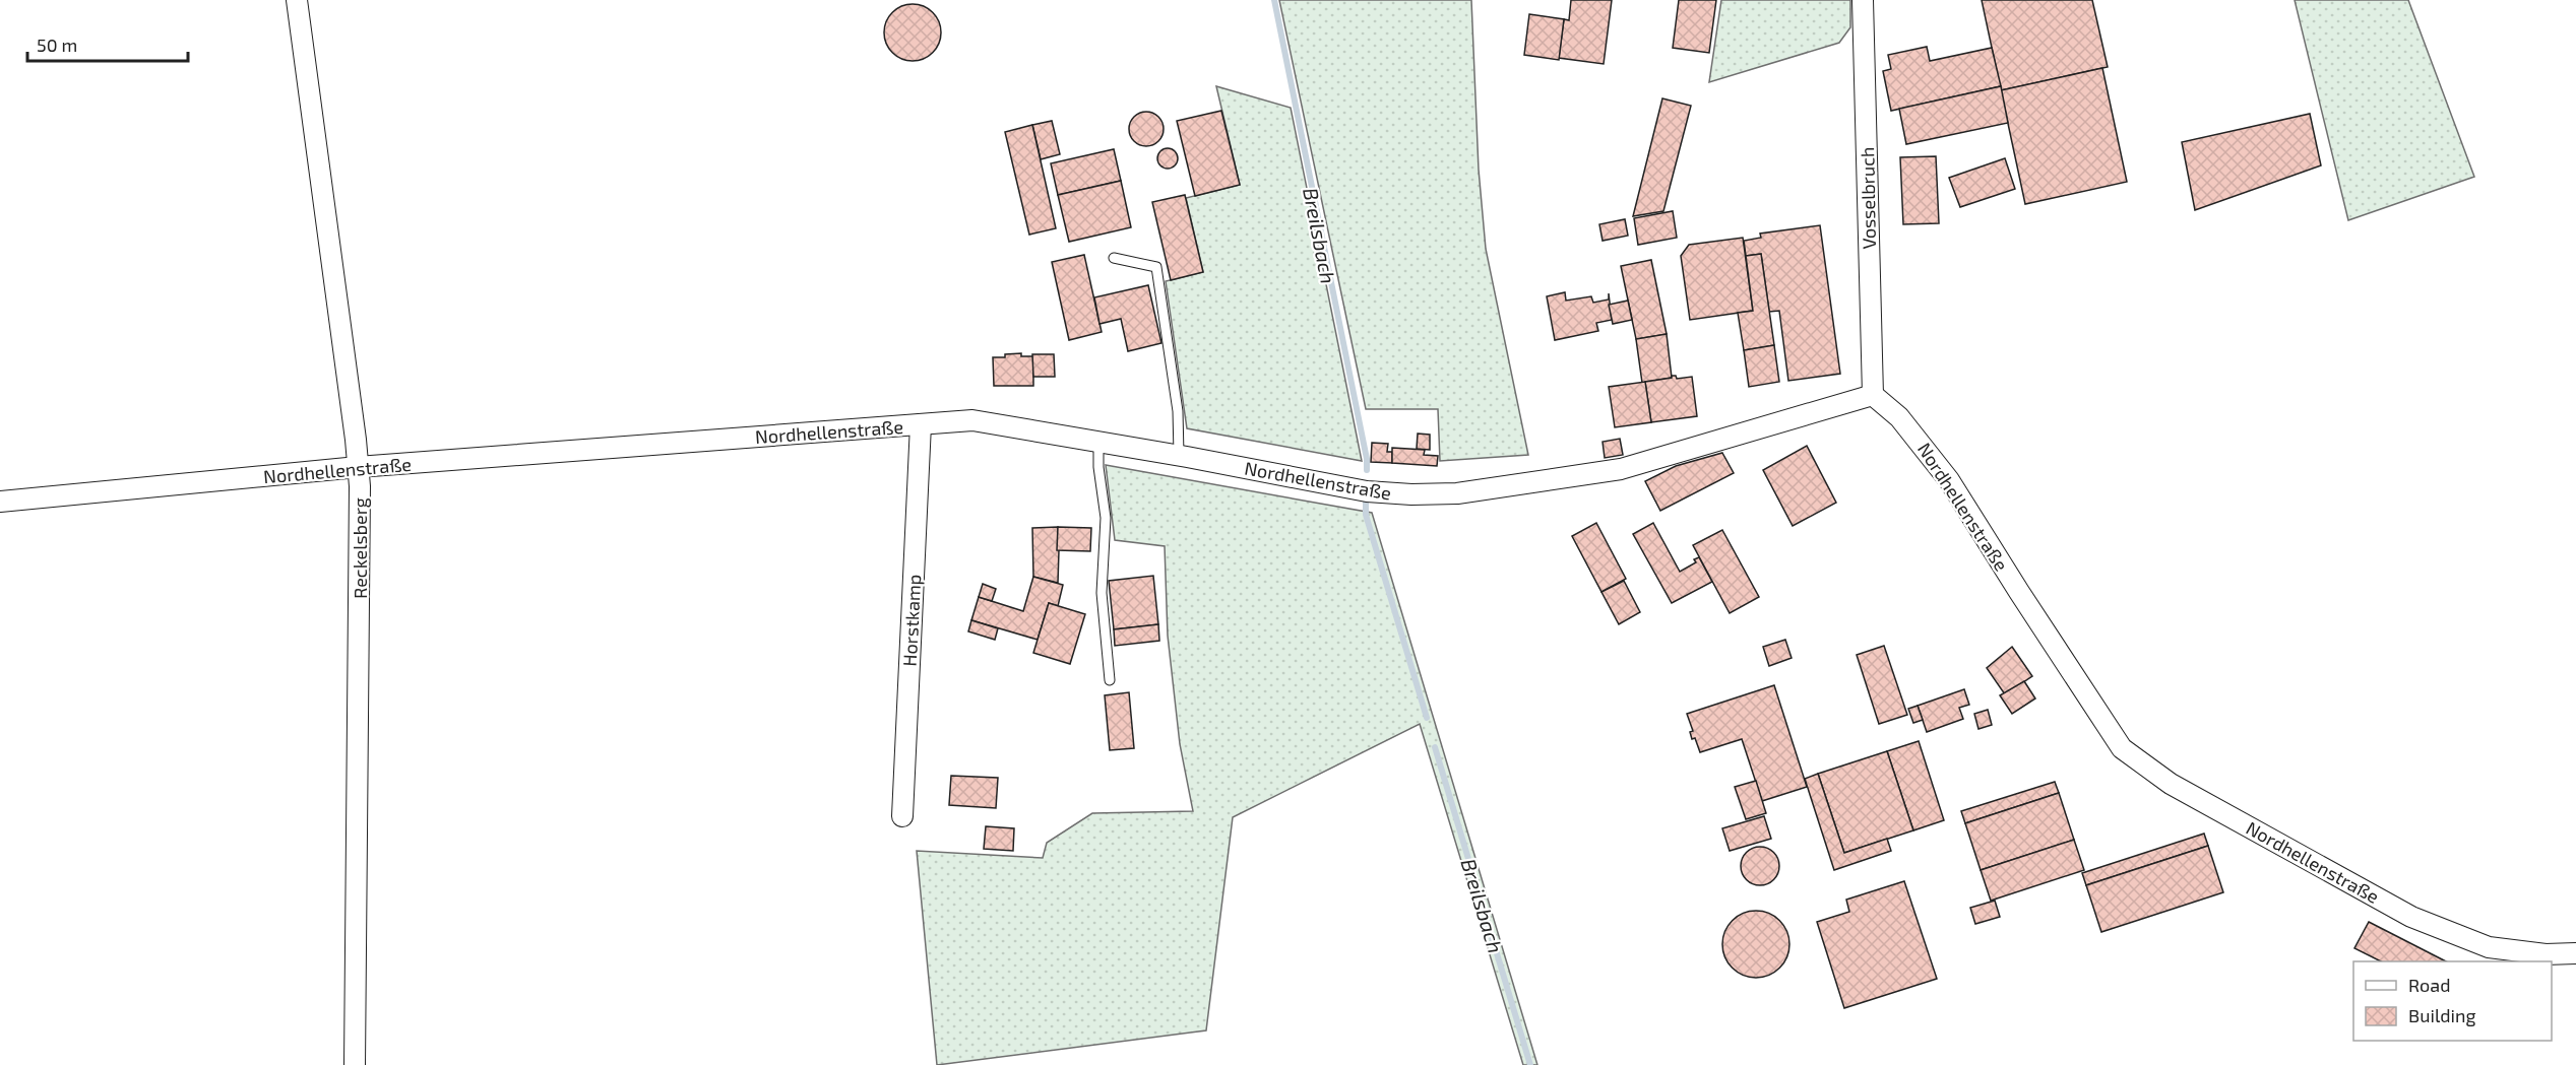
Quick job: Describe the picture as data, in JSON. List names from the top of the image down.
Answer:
{
  "streets": {
    "street": [
      "Vosselbruch",
      "Nordhellenstraße",
      "Reckelsberg",
      "Horstkamp"
    ]
  },
  "crossings": [
    ["Vosselbruch", "Nordhellenstraße"],
    ["Nordhellenstraße", "Reckelsberg"],
    ["Nordhellenstraße", "Horstkamp"]
  ],
  "water": ["Breilsbach"],
  "legend": ["Road", "Building"],
  "scale_bar": "50 m"
}
